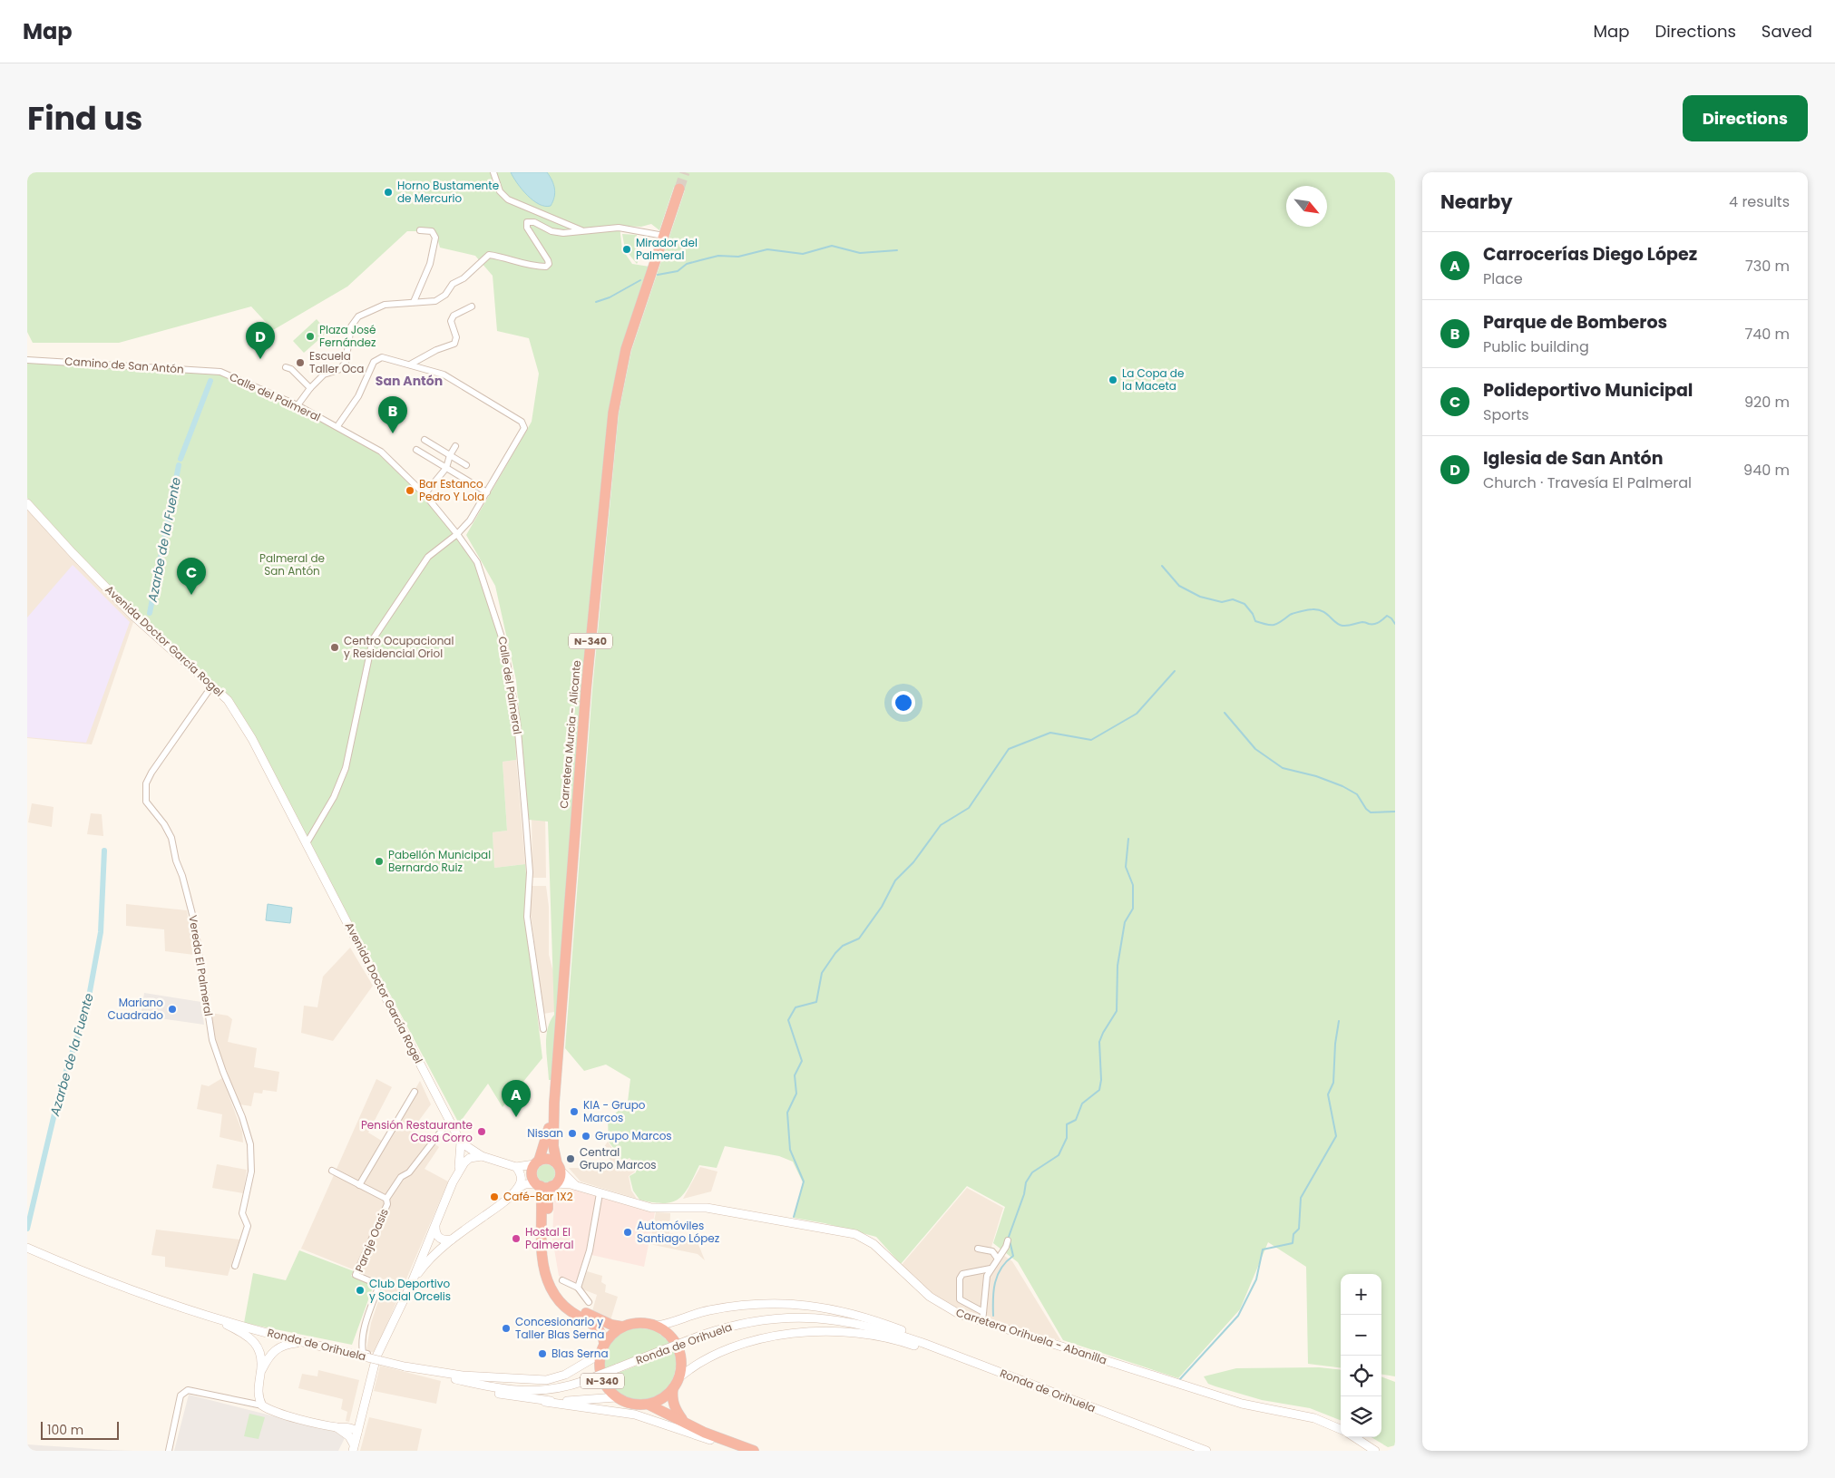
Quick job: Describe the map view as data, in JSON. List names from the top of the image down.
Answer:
{
  "streets": {
    "highway": ["N-340", "Carretera Murcia - Alicante"],
    "main road": ["Avenida Doctor García Rogel", "Carretera Orihuela - Abanilla", "Ronda de Orihuela"],
    "street": [
      "Camino de San Antón",
      "Calle del Palmeral",
      "Vereda El Palmeral",
      "Paraje Oasis"
    ]
  },
  "crossings": [
    ["Camino de San Antón", "Calle del Palmeral"],
    ["Avenida Doctor García Rogel", "Vereda El Palmeral"],
    ["Avenida Doctor García Rogel", "Paraje Oasis"],
    ["N-340", "Carretera Murcia - Alicante"],
    ["N-340", "Carretera Orihuela - Abanilla"],
    ["Carretera Murcia - Alicante", "Carretera Orihuela - Abanilla"]
  ],
  "districts": ["San Antón"],
  "water": ["Azarbe de la Fuente"],
  "parks": ["Palmeral de San Antón"],
  "places": [
    "Horno Bustamente de Mercurio",
    "Mirador del Palmeral",
    "Plaza José Fernández",
    "Escuela Taller Oca",
    "La Copa de la Maceta",
    "Bar Estanco Pedro Y Lola",
    "Centro Ocupacional y Residencial Oriol",
    "Pabellón Municipal Bernardo Ruiz",
    "Mariano Cuadrado",
    "KIA - Grupo Marcos",
    "Pensión Restaurante Casa Corro",
    "Nissan",
    "Grupo Marcos",
    "Central Grupo Marcos",
    "Café-Bar 1X2",
    "Automóviles Santiago López",
    "Hostal El Palmeral",
    "Club Deportivo y Social Orcelis",
    "Concesionario y Taller Blas Serna",
    "Blas Serna"
  ],
  "scale_bar": "100 m",
  "north": "bottom right",
  "page": {
    "header": "Map",
    "nav": ["Map", "Directions", "Saved"],
    "title": "Find us",
    "buttons": "Directions",
    "heading": ["Nearby", "4 results"],
    "list": [
      {
        "mark": "A",
        "name": "Carrocerías Diego López",
        "note": "Place",
        "value": "730 m"
      },
      {
        "mark": "B",
        "name": "Parque de Bomberos",
        "note": "Public building",
        "value": "740 m"
      },
      {
        "mark": "C",
        "name": "Polideportivo Municipal",
        "note": "Sports",
        "value": "920 m"
      },
      {
        "mark": "D",
        "name": "Iglesia de San Antón",
        "note": "Church · Travesía El Palmeral",
        "value": "940 m"
      }
    ],
    "pins": [
      "D",
      "B",
      "C",
      "A"
    ],
    "map_buttons": ["+", "−"],
    "scale": "100 m"
  }
}
